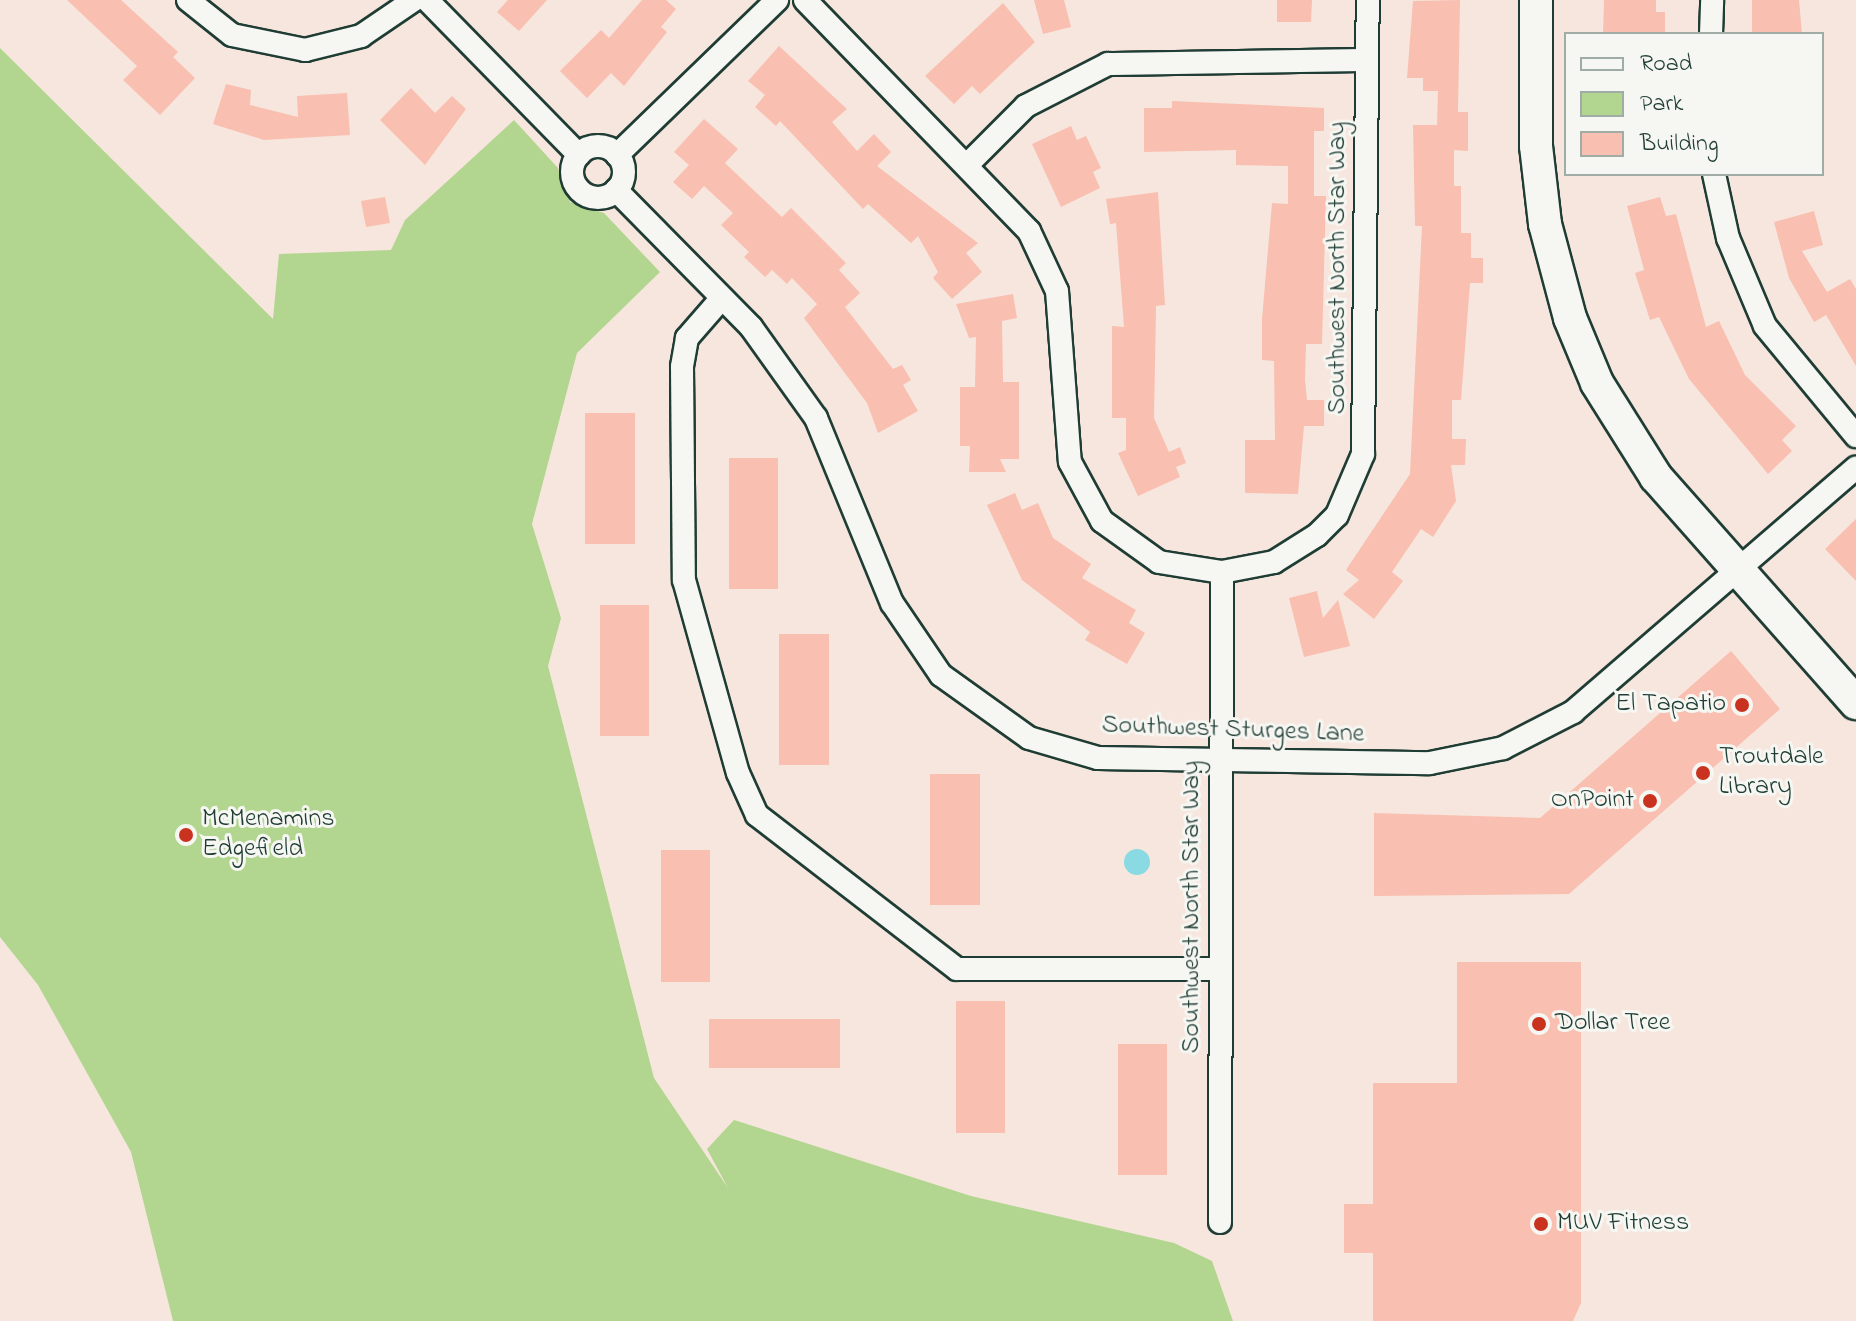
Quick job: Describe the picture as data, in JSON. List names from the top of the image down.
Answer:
{
  "streets": {
    "street": ["Southwest North Star Way", "Southwest Sturges Lane"]
  },
  "crossings": [
    ["Southwest North Star Way", "Southwest Sturges Lane"]
  ],
  "places": [
    "El Tapatio",
    "Troutdale Library",
    "OnPoint",
    "McMenamins Edgefield",
    "Dollar Tree",
    "MUV Fitness"
  ],
  "legend": ["Road", "Park", "Building"]
}
